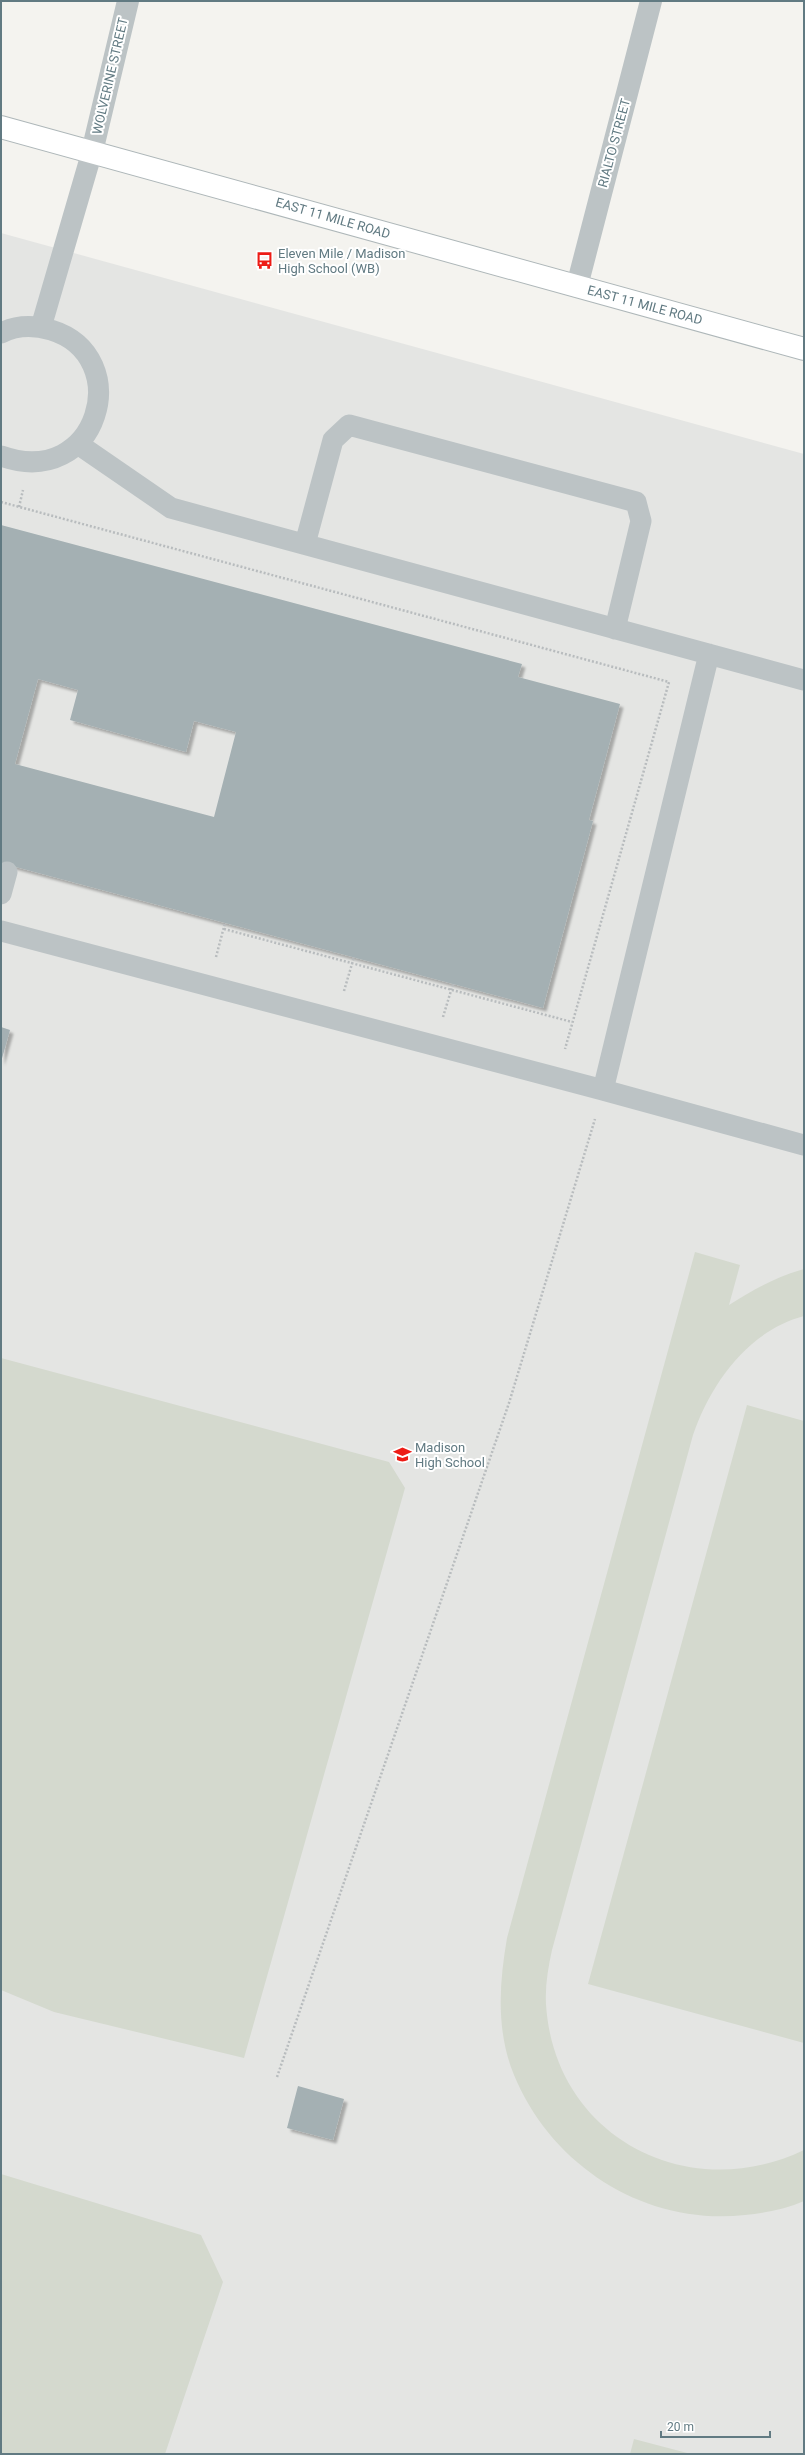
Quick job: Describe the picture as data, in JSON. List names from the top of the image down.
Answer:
{
  "streets": {
    "main road": ["EAST 11 MILE ROAD"],
    "street": ["WOLVERINE STREET", "RIALTO STREET"]
  },
  "crossings": [
    ["WOLVERINE STREET", "EAST 11 MILE ROAD"],
    ["RIALTO STREET", "EAST 11 MILE ROAD"]
  ],
  "places": {
    "bus stop": ["Eleven Mile / Madison High School (WB)"],
    "school or university": ["Madison High School"]
  },
  "scale_bar": "20 m"
}
